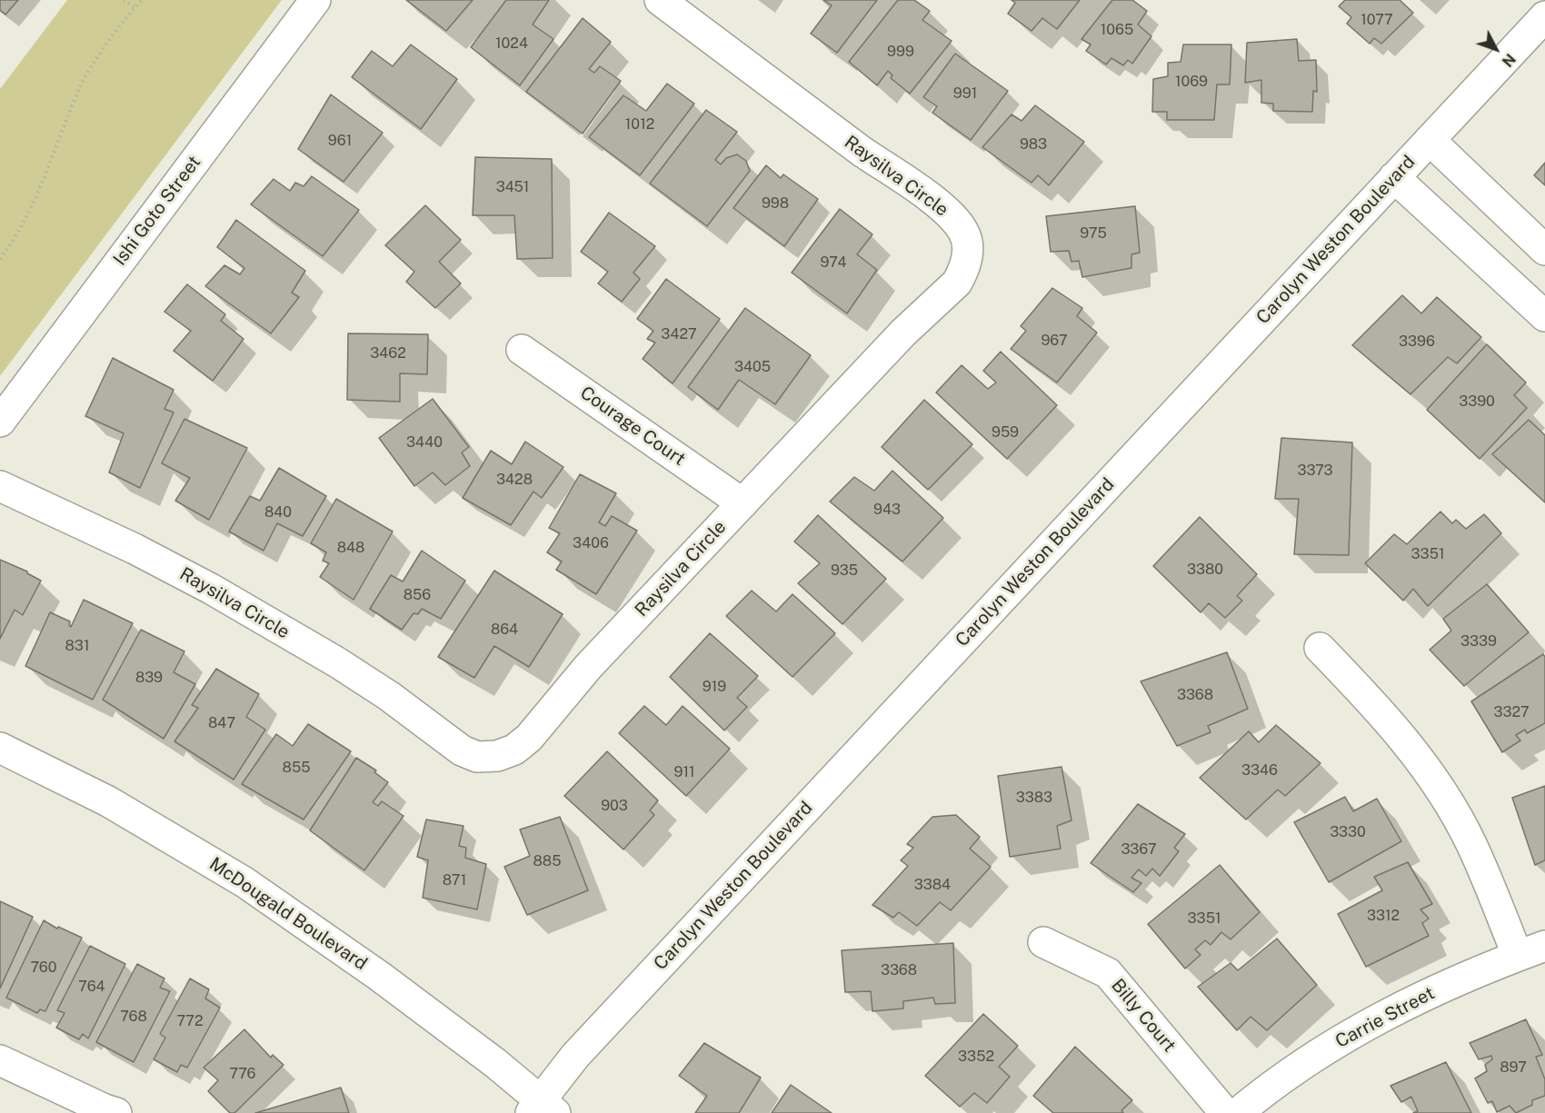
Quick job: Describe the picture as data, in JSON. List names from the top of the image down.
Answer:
{
  "streets": {
    "street": [
      "Raysilva Circle",
      "Ishi Goto Street",
      "Carolyn Weston Boulevard",
      "Courage Court",
      "McDougald Boulevard",
      "Billy Court",
      "Carrie Street"
    ]
  },
  "crossings": [
    ["Raysilva Circle", "Courage Court"],
    ["Carolyn Weston Boulevard", "McDougald Boulevard"]
  ],
  "house_numbers": [
    "1077",
    "1065",
    "1024",
    "999",
    "1069",
    "991",
    "1012",
    "961",
    "983",
    "3451",
    "998",
    "975",
    "974",
    "3427",
    "967",
    "3396",
    "3462",
    "3405",
    "3390",
    "959",
    "3440",
    "3373",
    "3428",
    "943",
    "840",
    "3406",
    "848",
    "3351",
    "3380",
    "935",
    "856",
    "864",
    "3339",
    "831",
    "839",
    "919",
    "3368",
    "3327",
    "847",
    "855",
    "3346",
    "911",
    "3383",
    "903",
    "3330",
    "3367",
    "885",
    "871",
    "3384",
    "3312",
    "3351",
    "760",
    "3368",
    "764",
    "768",
    "772",
    "3352",
    "897",
    "776"
  ],
  "north": "bottom right"
}
